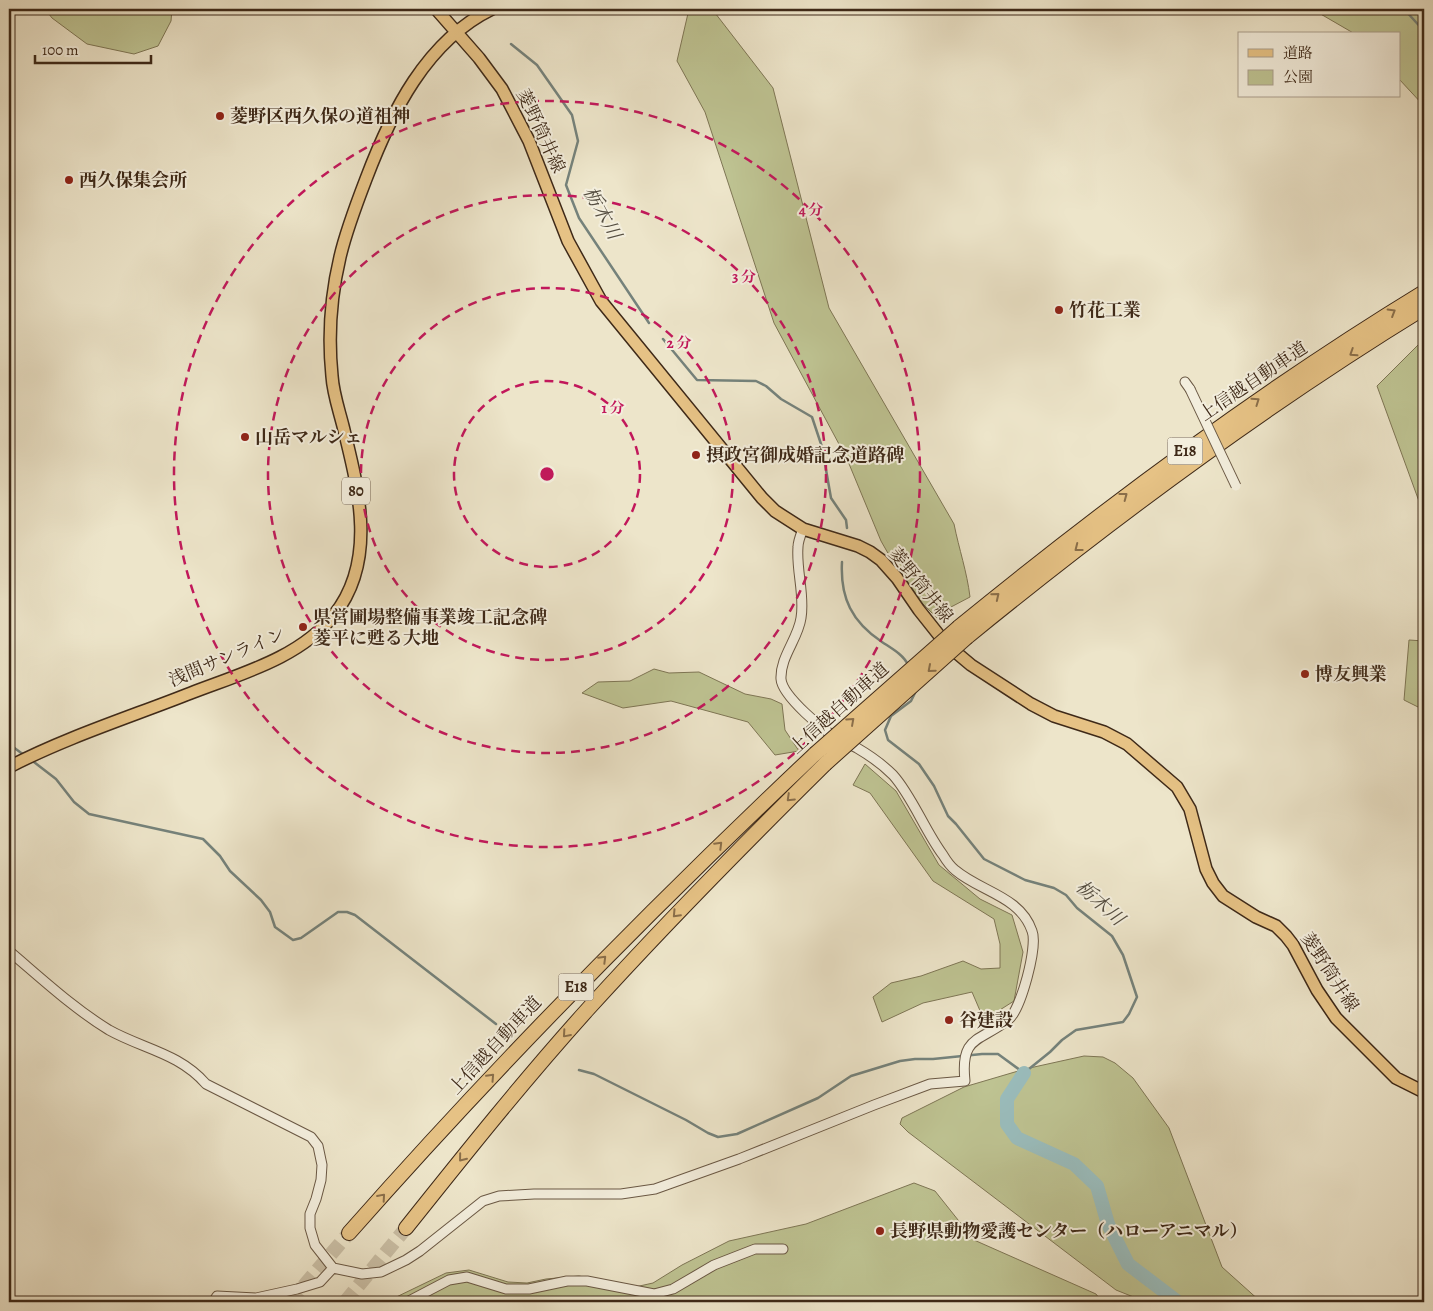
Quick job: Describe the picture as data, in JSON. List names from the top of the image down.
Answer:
{
  "streets": {
    "highway": ["上信越自動車道", "E18"],
    "main road": ["菱野筒井線", "80", "浅間サンライン"]
  },
  "crossings": [
    ["菱野筒井線", "浅間サンライン"]
  ],
  "water": ["栃木川"],
  "places": [
    "菱野区西久保の道祖神",
    "西久保集会所",
    "竹花工業",
    "山岳マルシェ",
    "摂政宮御成婚記念道路碑",
    "県営圃場整備事業竣工記念碑 菱平に甦る大地",
    "博友興業",
    "谷建設",
    "長野県動物愛護センター（ハローアニマル）"
  ],
  "legend": ["道路", "公園"],
  "scale_bar": "100 m",
  "rings": [
    "4 分",
    "3 分",
    "2 分",
    "1 分"
  ]
}
